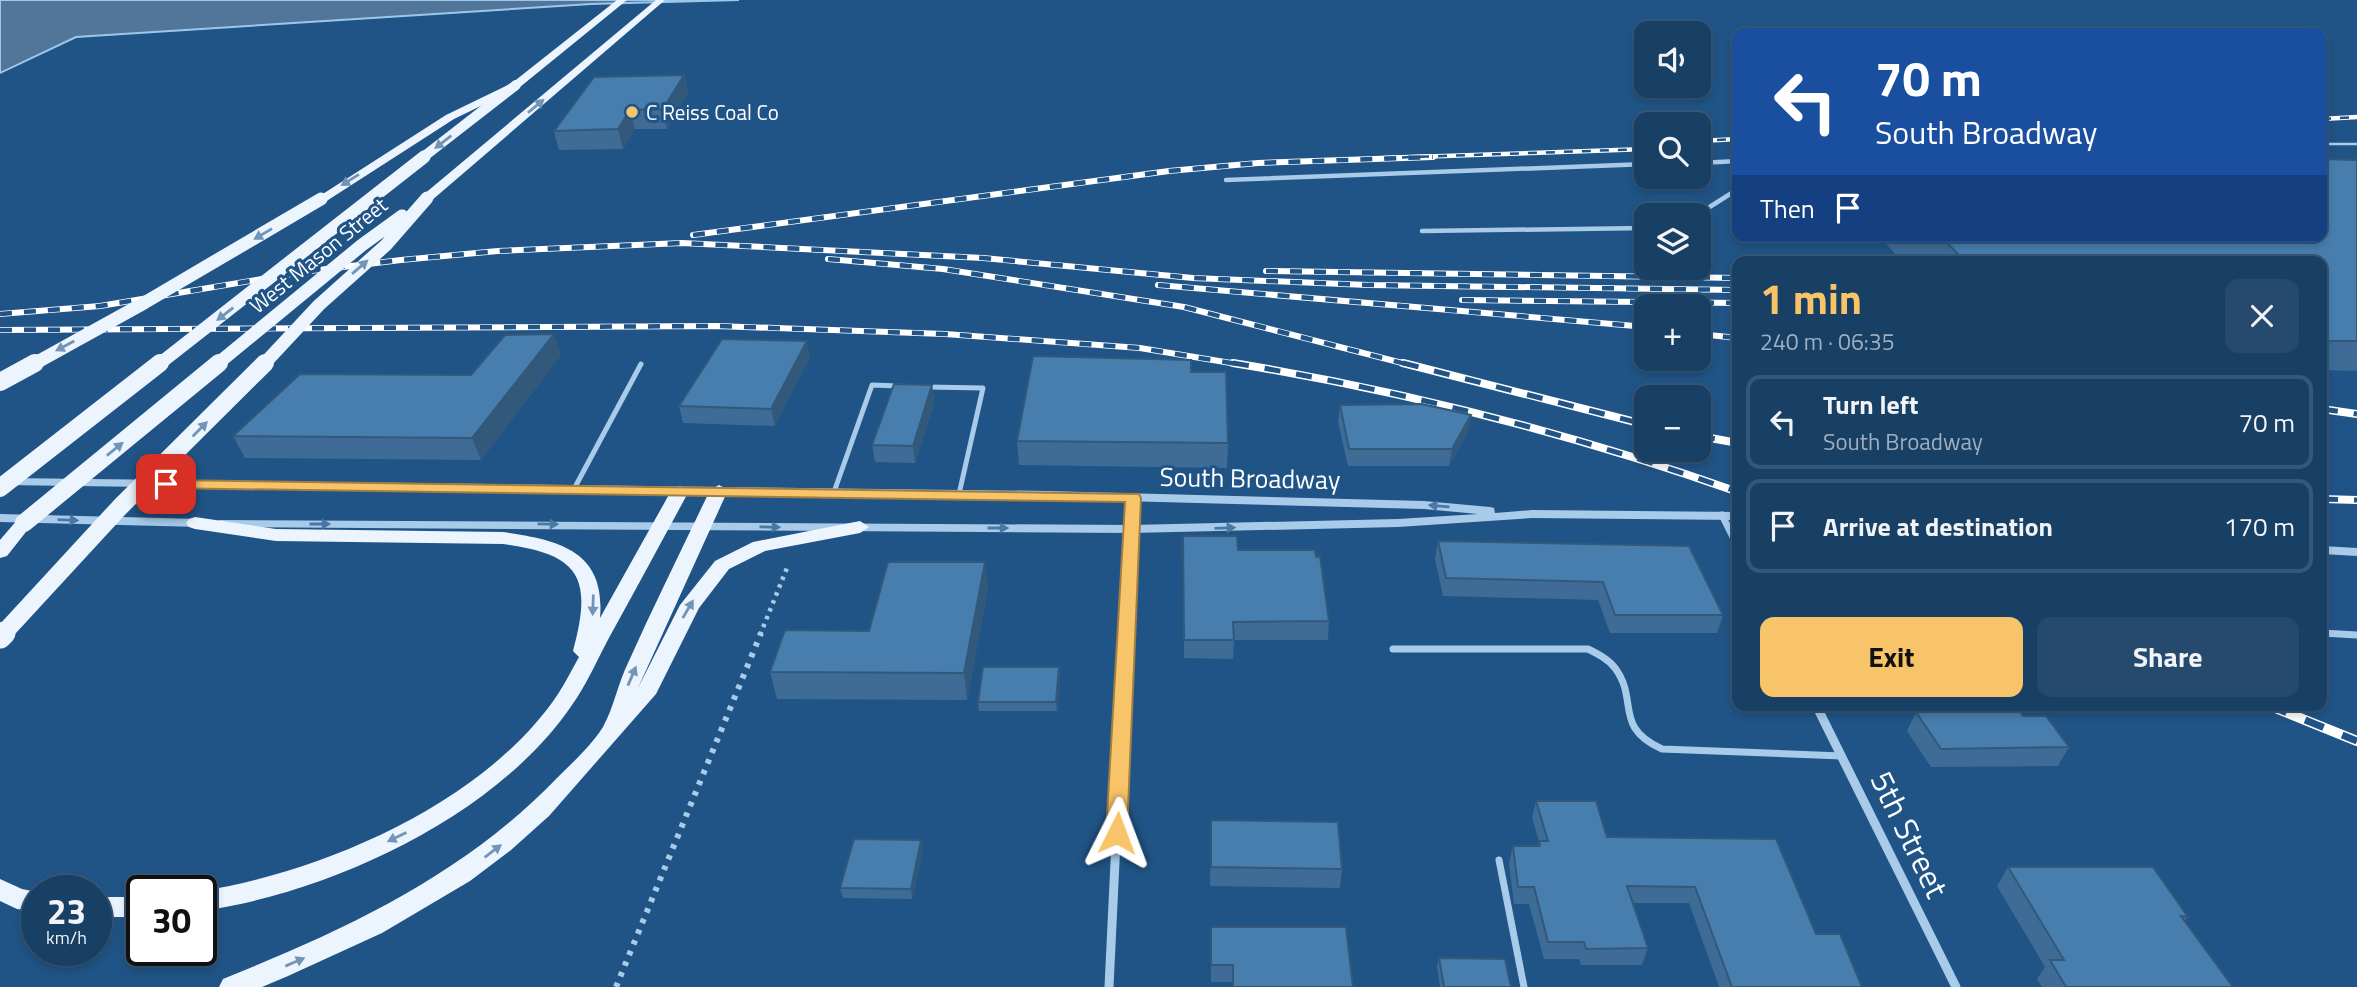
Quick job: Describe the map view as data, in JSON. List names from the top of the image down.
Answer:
{
  "streets": {
    "main road": ["West Mason Street"],
    "street": ["South Broadway", "5th Street"]
  },
  "places": ["C Reiss Coal Co"],
  "page": {
    "map_buttons": ["+", "−"],
    "turn": ["70 m", "South Broadway"],
    "then": "Then",
    "heading": ["1 min", "240 m · 06:35"],
    "list": [
      {
        "name": "Turn left",
        "note": "South Broadway",
        "value": "70 m"
      },
      {
        "name": "Arrive at destination",
        "value": "170 m"
      }
    ],
    "buttons": ["Exit", "Share"],
    "speed": "23 km/h",
    "limit": "30"
  }
}
